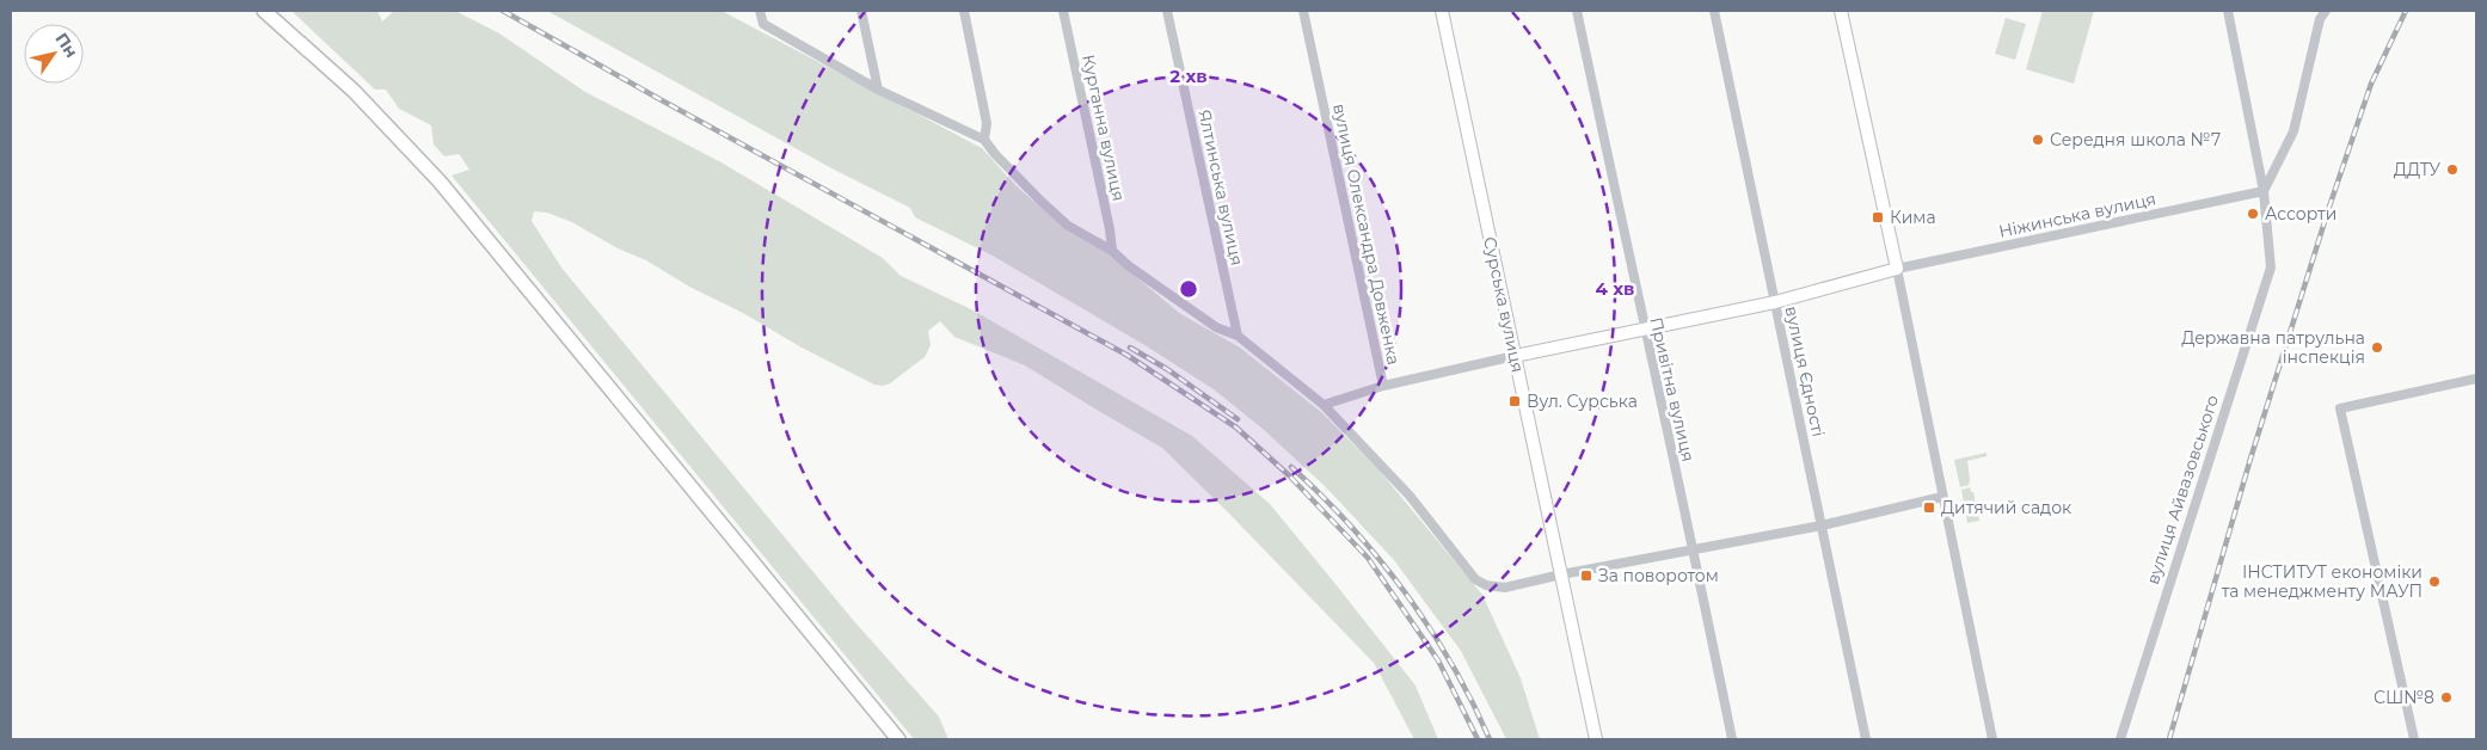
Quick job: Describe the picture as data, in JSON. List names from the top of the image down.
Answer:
{
  "streets": {
    "street": [
      "Курганна вулиця",
      "Ялтинська вулиця",
      "Ніжинська вулиця",
      "вулиця Олександра Довженка",
      "Сурська вулиця",
      "вулиця Єдності",
      "Привітна вулиця",
      "вулиця Айвазовського"
    ]
  },
  "crossings": [
    ["Ніжинська вулиця", "вулиця Айвазовського"]
  ],
  "places": {
    "other": [
      "Середня школа №7",
      "ДДТУ",
      "Ассорти",
      "Державна патрульна інспекція",
      "ІНСТИТУТ економіки та менеджменту МАУП",
      "СШ№8"
    ],
    "transit": [
      "Кима",
      "Вул. Сурська",
      "Дитячий садок",
      "За поворотом"
    ]
  },
  "north": "top right",
  "rings": ["2 хв", "4 хв"]
}
